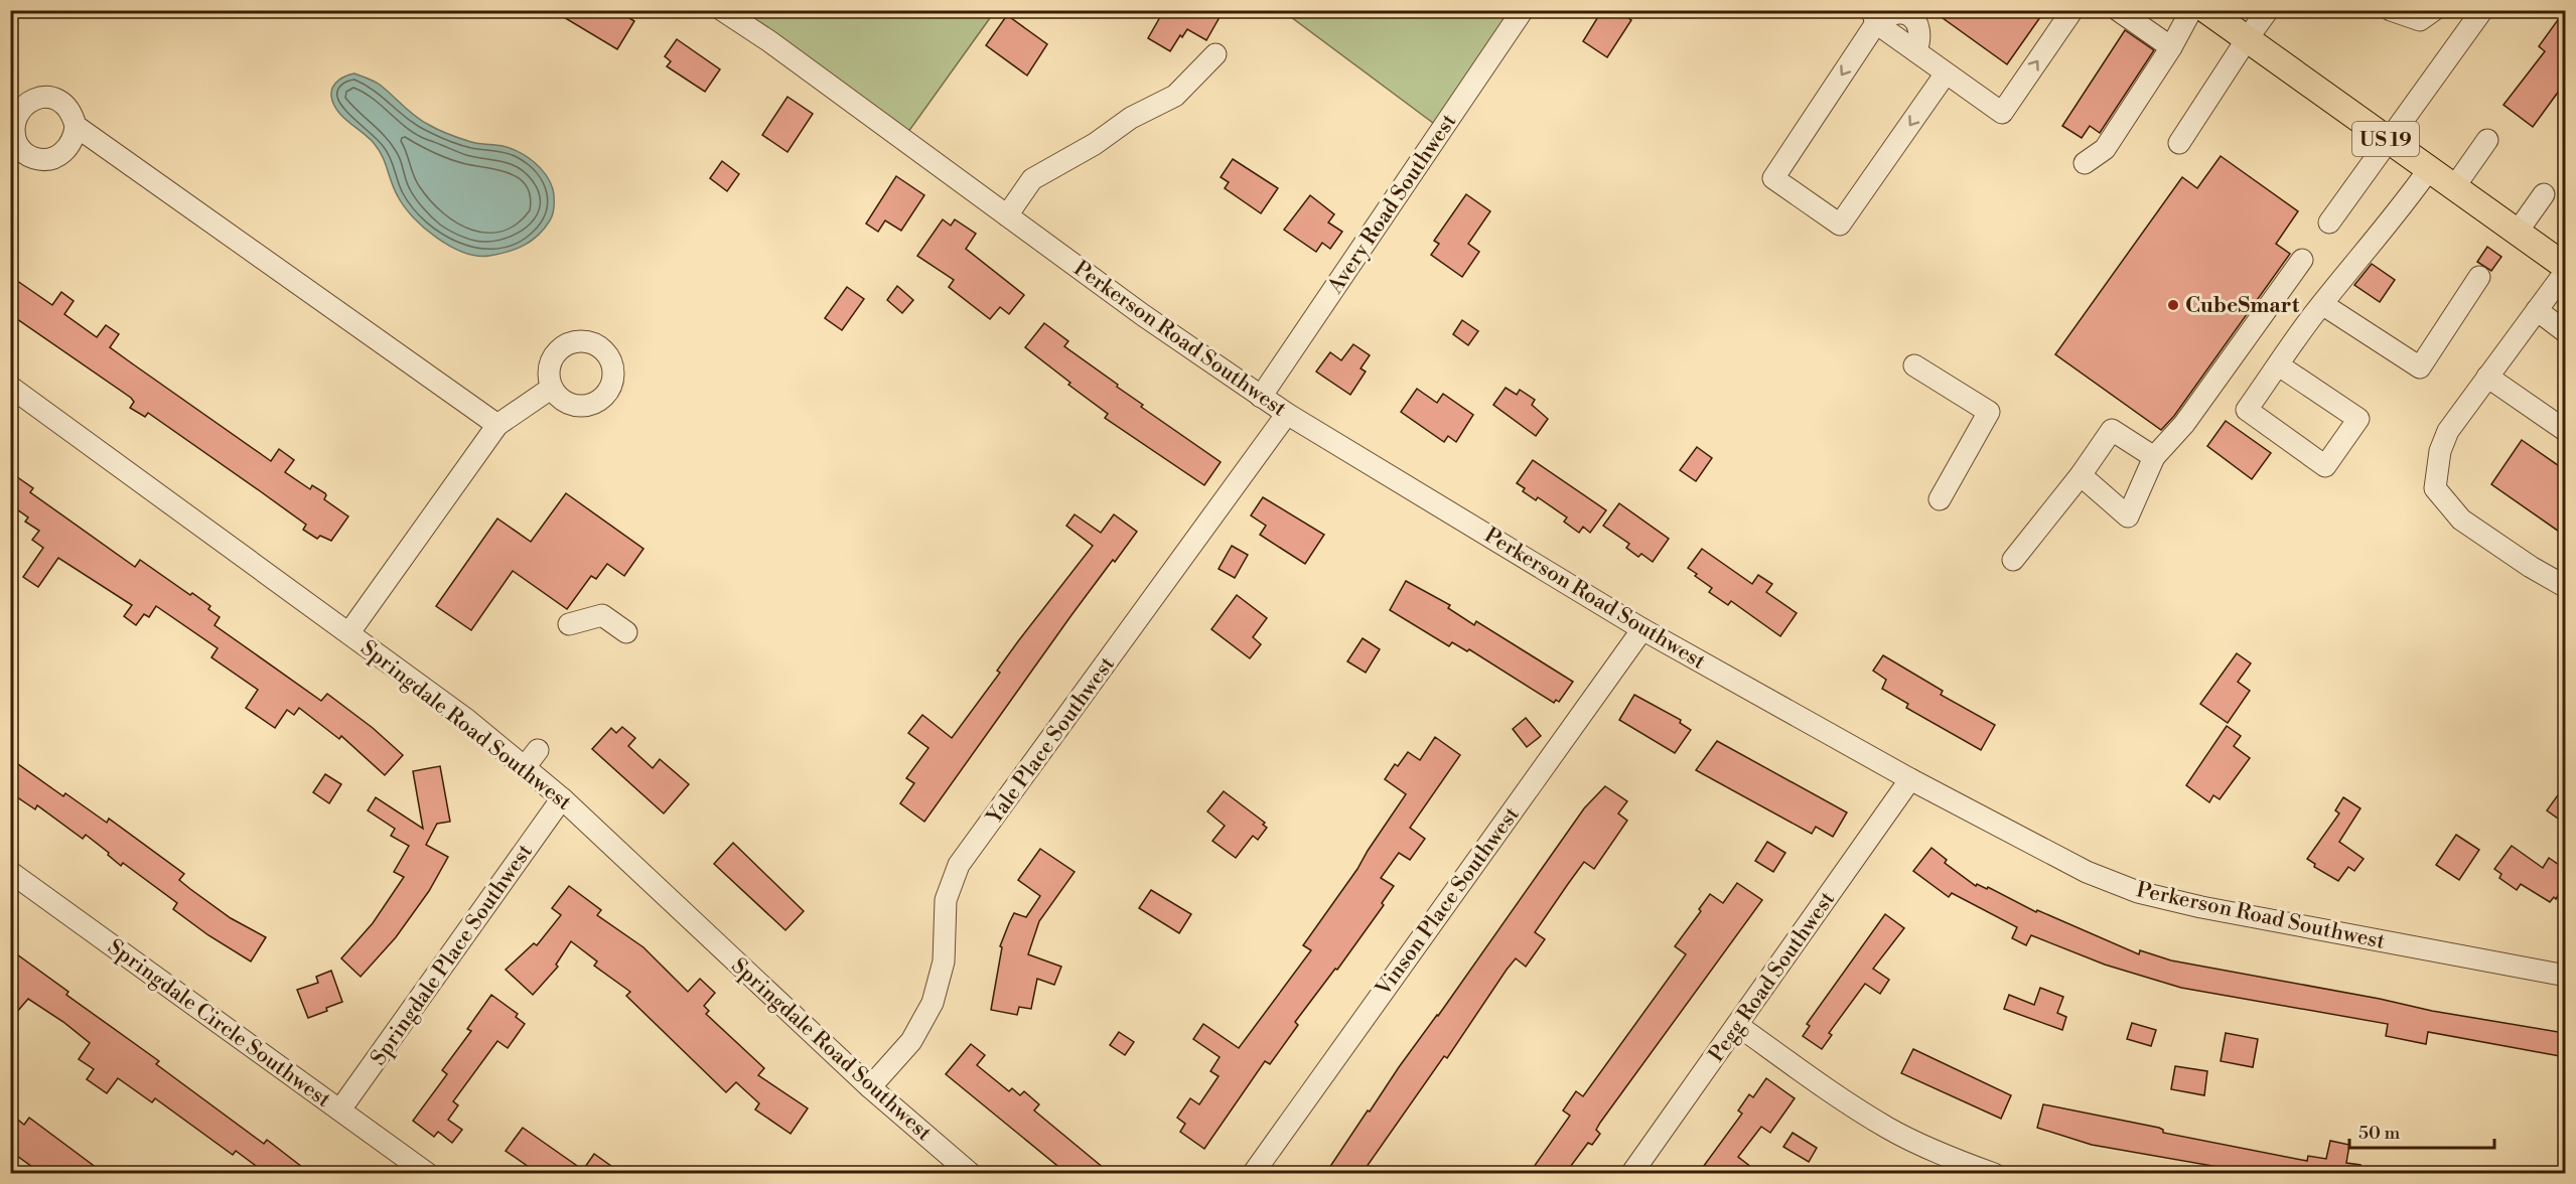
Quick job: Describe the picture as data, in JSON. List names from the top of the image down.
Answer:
{
  "streets": {
    "main road": ["US 19"],
    "street": [
      "Avery Road Southwest",
      "Perkerson Road Southwest",
      "Springdale Road Southwest",
      "Yale Place Southwest",
      "Vinson Place Southwest",
      "Springdale Place Southwest",
      "Pegg Road Southwest",
      "Springdale Circle Southwest"
    ]
  },
  "crossings": [
    ["Avery Road Southwest", "Perkerson Road Southwest"],
    ["Perkerson Road Southwest", "Yale Place Southwest"],
    ["Perkerson Road Southwest", "Vinson Place Southwest"],
    ["Perkerson Road Southwest", "Pegg Road Southwest"],
    ["Springdale Road Southwest", "Yale Place Southwest"],
    ["Springdale Road Southwest", "Springdale Place Southwest"],
    ["Springdale Place Southwest", "Springdale Circle Southwest"]
  ],
  "places": ["CubeSmart"],
  "scale_bar": "50 m"
}
